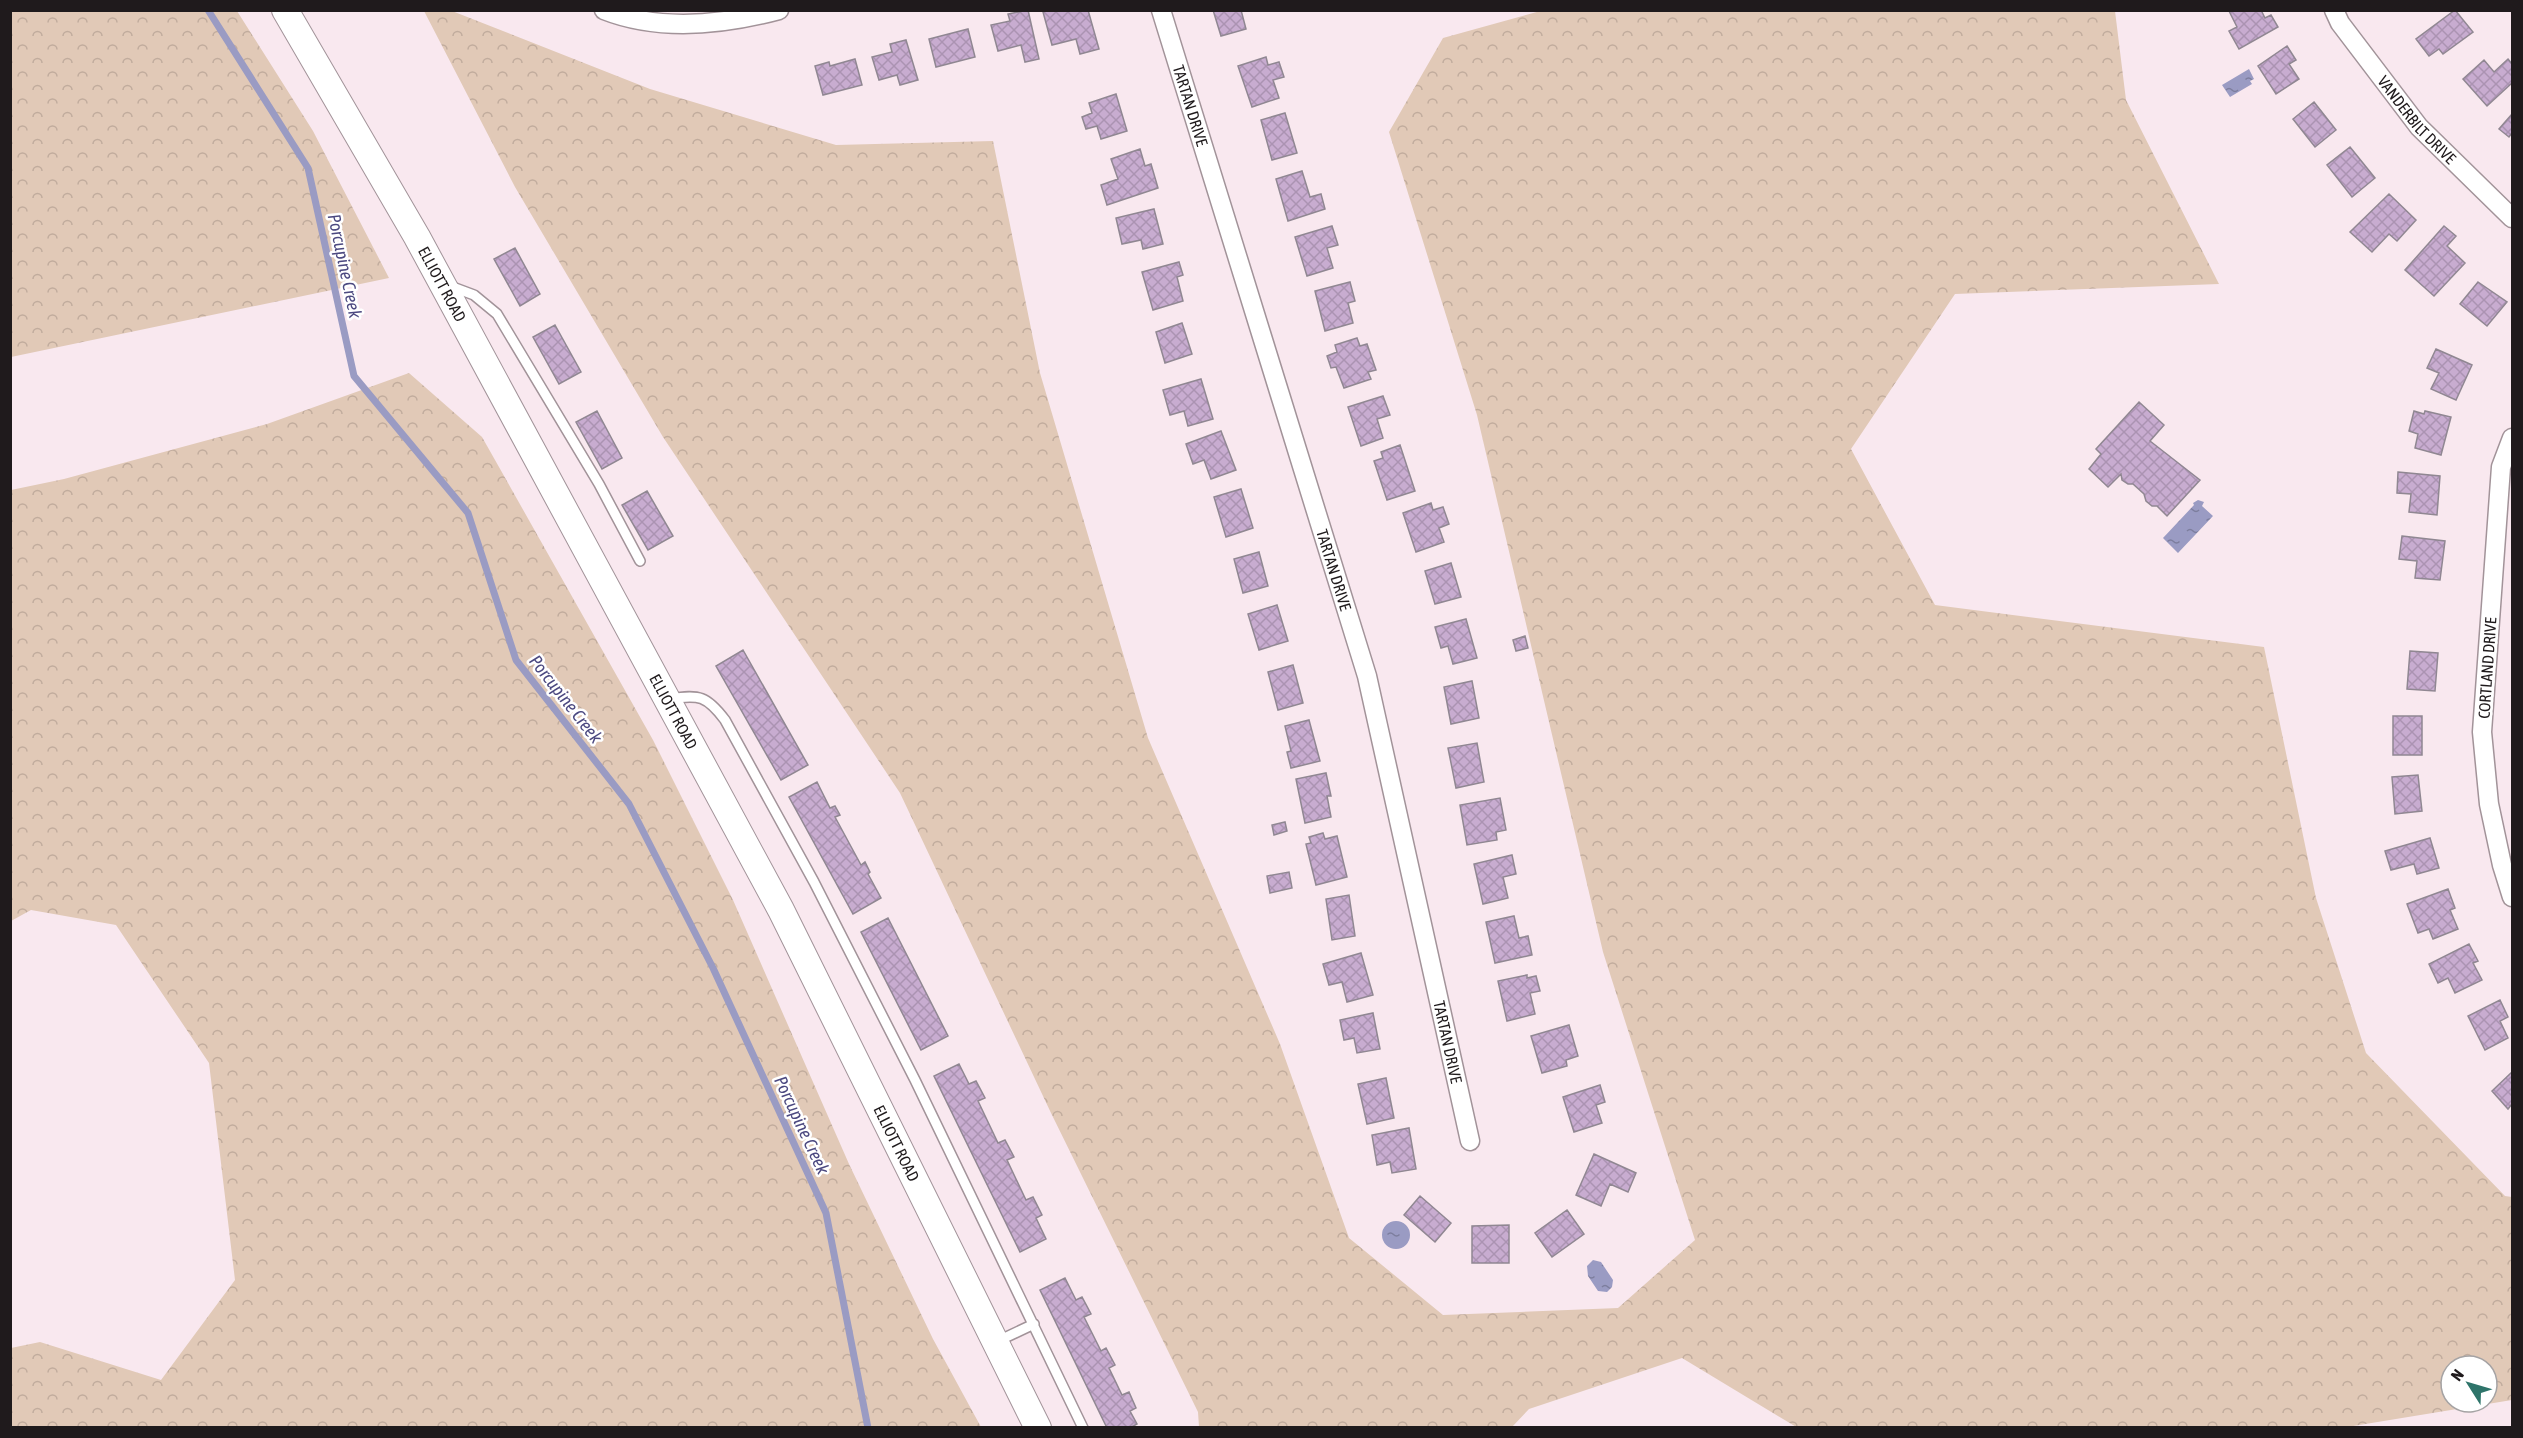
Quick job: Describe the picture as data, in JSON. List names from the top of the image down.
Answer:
{
  "streets": {
    "street": [
      "TARTAN DRIVE",
      "VANDERBILT DRIVE",
      "ELLIOTT ROAD",
      "CORTLAND DRIVE"
    ]
  },
  "water": ["Porcupine Creek"],
  "north": "top left"
}
